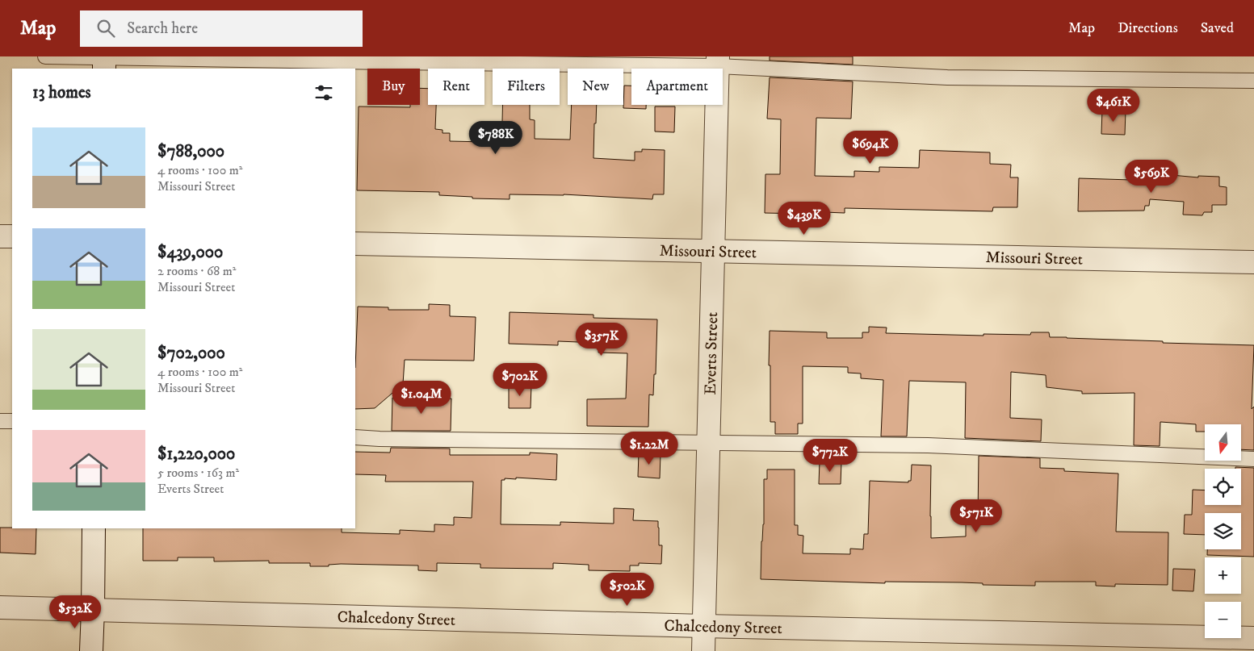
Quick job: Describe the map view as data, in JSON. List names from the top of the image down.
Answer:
{
  "streets": {
    "street": ["Missouri Street", "Everts Street", "Chalcedony Street"]
  },
  "crossings": [
    ["Missouri Street", "Everts Street"],
    ["Everts Street", "Chalcedony Street"]
  ],
  "north": "bottom",
  "page": {
    "header": "Map",
    "search": "Search here",
    "nav": ["Map", "Directions", "Saved"],
    "chip": [
      "Buy",
      "Rent",
      "Filters",
      "New",
      "Apartment"
    ],
    "heading": "13 homes",
    "price": [
      "$461K",
      "$788K",
      "$694K",
      "$569K",
      "$439K",
      "$357K",
      "$702K",
      "$1.04M",
      "$1.22M",
      "$772K",
      "$571K",
      "$502K",
      "$532K"
    ],
    "list": [
      {
        "name": "$788,000",
        "note": "4 rooms · 100 m² · Missouri Street"
      },
      {
        "name": "$439,000",
        "note": "2 rooms · 68 m² · Missouri Street"
      },
      {
        "name": "$702,000",
        "note": "4 rooms · 100 m² · Missouri Street"
      },
      {
        "name": "$1,220,000",
        "note": "5 rooms · 163 m² · Everts Street"
      }
    ],
    "map_buttons": ["+", "−"]
  }
}
